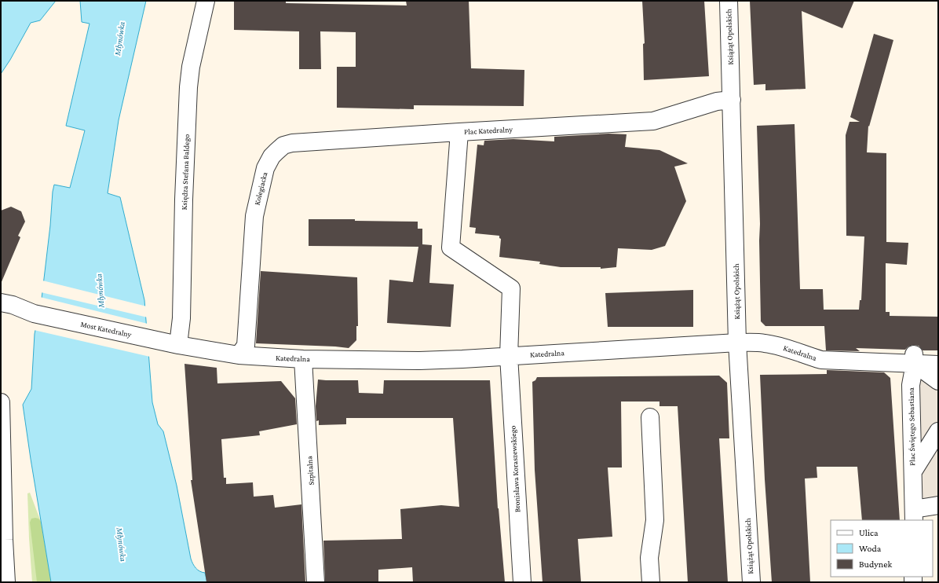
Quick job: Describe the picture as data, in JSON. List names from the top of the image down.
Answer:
{
  "streets": {
    "street": [
      "Książąt Opolskich",
      "Plac Katedralny",
      "Księdza Stefana Baldego",
      "Kolegiacka",
      "Most Katedralny",
      "Katedralna",
      "Plac Świętego Sebastiana",
      "Bronisława Koraszewskiego",
      "Szpitalna"
    ]
  },
  "crossings": [
    ["Książąt Opolskich", "Plac Katedralny"],
    ["Książąt Opolskich", "Katedralna"],
    ["Plac Katedralny", "Kolegiacka"],
    ["Plac Katedralny", "Katedralna"],
    ["Plac Katedralny", "Bronisława Koraszewskiego"],
    ["Księdza Stefana Baldego", "Most Katedralny"],
    ["Księdza Stefana Baldego", "Katedralna"],
    ["Kolegiacka", "Katedralna"],
    ["Most Katedralny", "Katedralna"],
    ["Katedralna", "Plac Świętego Sebastiana"],
    ["Katedralna", "Bronisława Koraszewskiego"],
    ["Katedralna", "Szpitalna"]
  ],
  "water": ["Młynówka"],
  "legend": ["Ulica", "Woda", "Budynek"]
}
